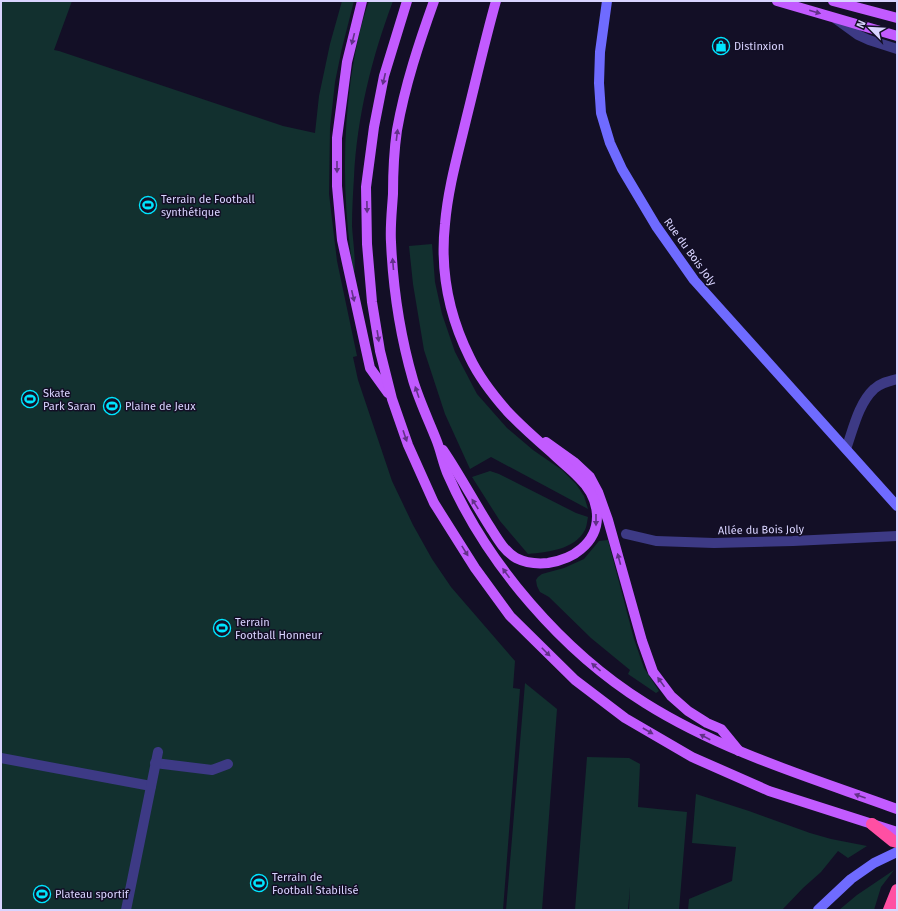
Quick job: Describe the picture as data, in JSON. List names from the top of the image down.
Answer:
{
  "streets": {
    "street": ["Rue du Bois Joly", "Allée du Bois Joly"]
  },
  "places": {
    "shop": ["Distinxion"],
    "sports": [
      "Terrain de Football synthétique",
      "Skate Park Saran",
      "Plaine de Jeux",
      "Terrain Football Honneur",
      "Terrain de Football Stabilisé",
      "Plateau sportif"
    ]
  },
  "north": "top left"
}
